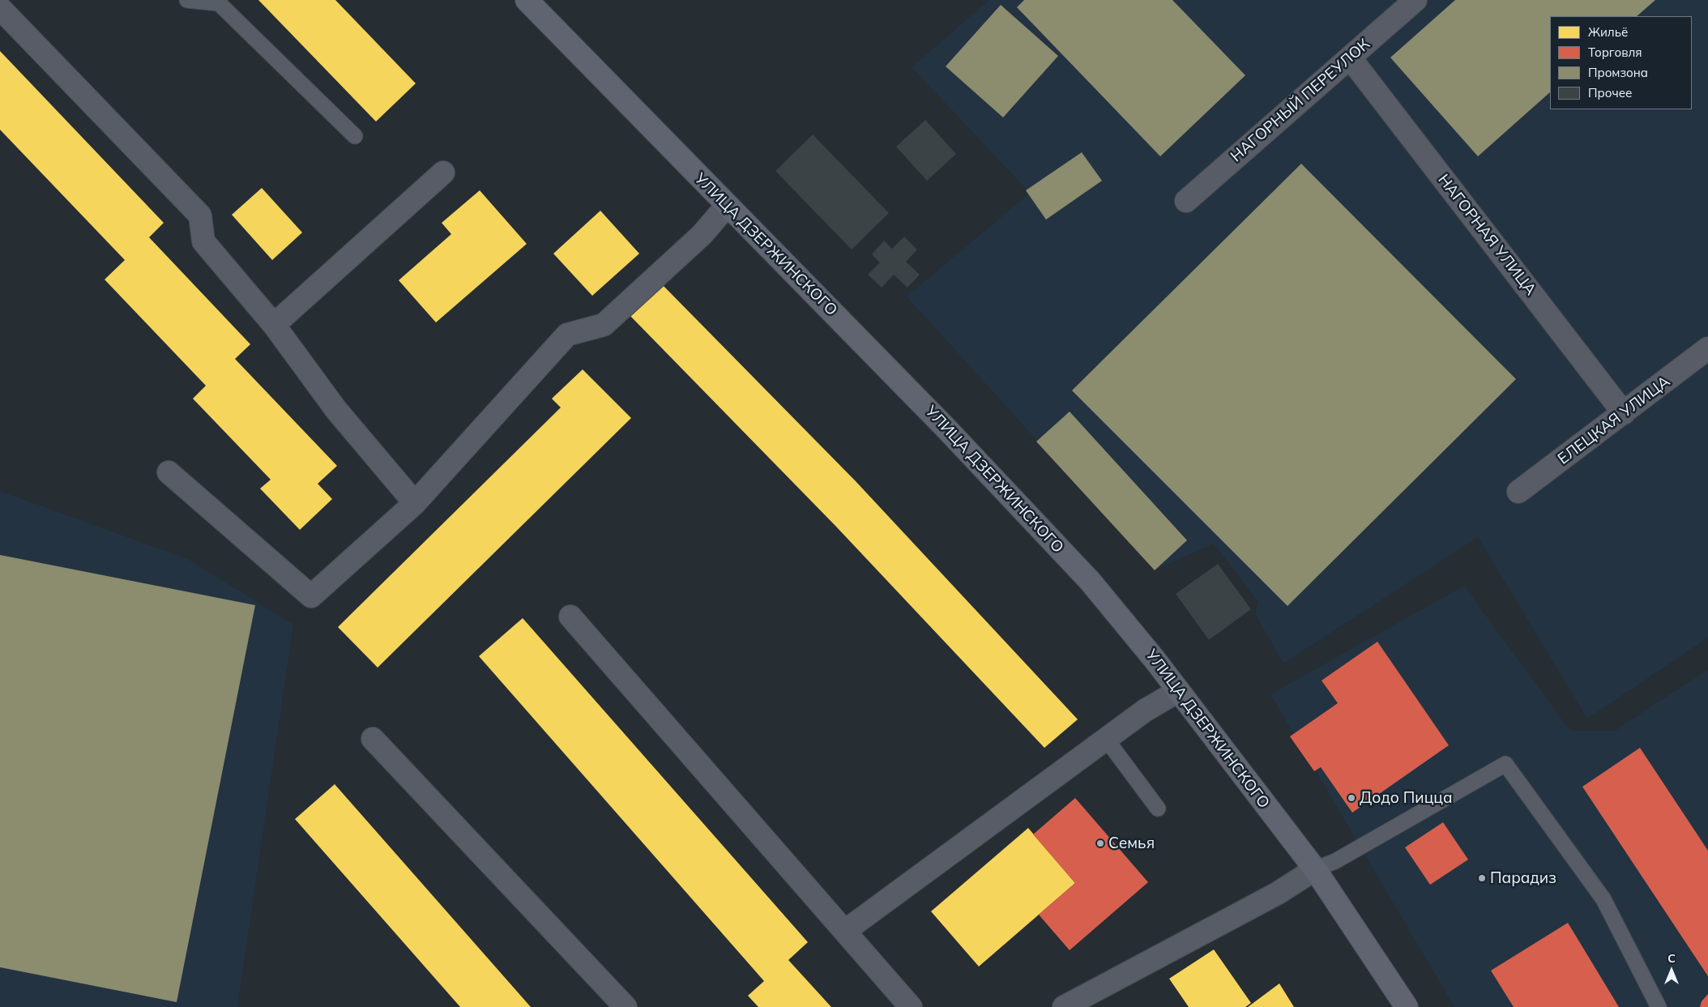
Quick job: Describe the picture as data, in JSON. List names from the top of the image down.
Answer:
{
  "streets": {
    "main road": ["УЛИЦА ДЗЕРЖИНСКОГО"],
    "street": ["НАГОРНЫЙ ПЕРЕУЛОК", "НАГОРНАЯ УЛИЦА", "ЕЛЕЦКАЯ УЛИЦА"]
  },
  "crossings": [
    ["НАГОРНЫЙ ПЕРЕУЛОК", "НАГОРНАЯ УЛИЦА"],
    ["НАГОРНАЯ УЛИЦА", "ЕЛЕЦКАЯ УЛИЦА"]
  ],
  "places": ["Додо Пицца", "Семья", "Парадиз"],
  "legend": [
    "Жильё",
    "Торговля",
    "Промзона",
    "Прочее"
  ],
  "north": "top"
}
